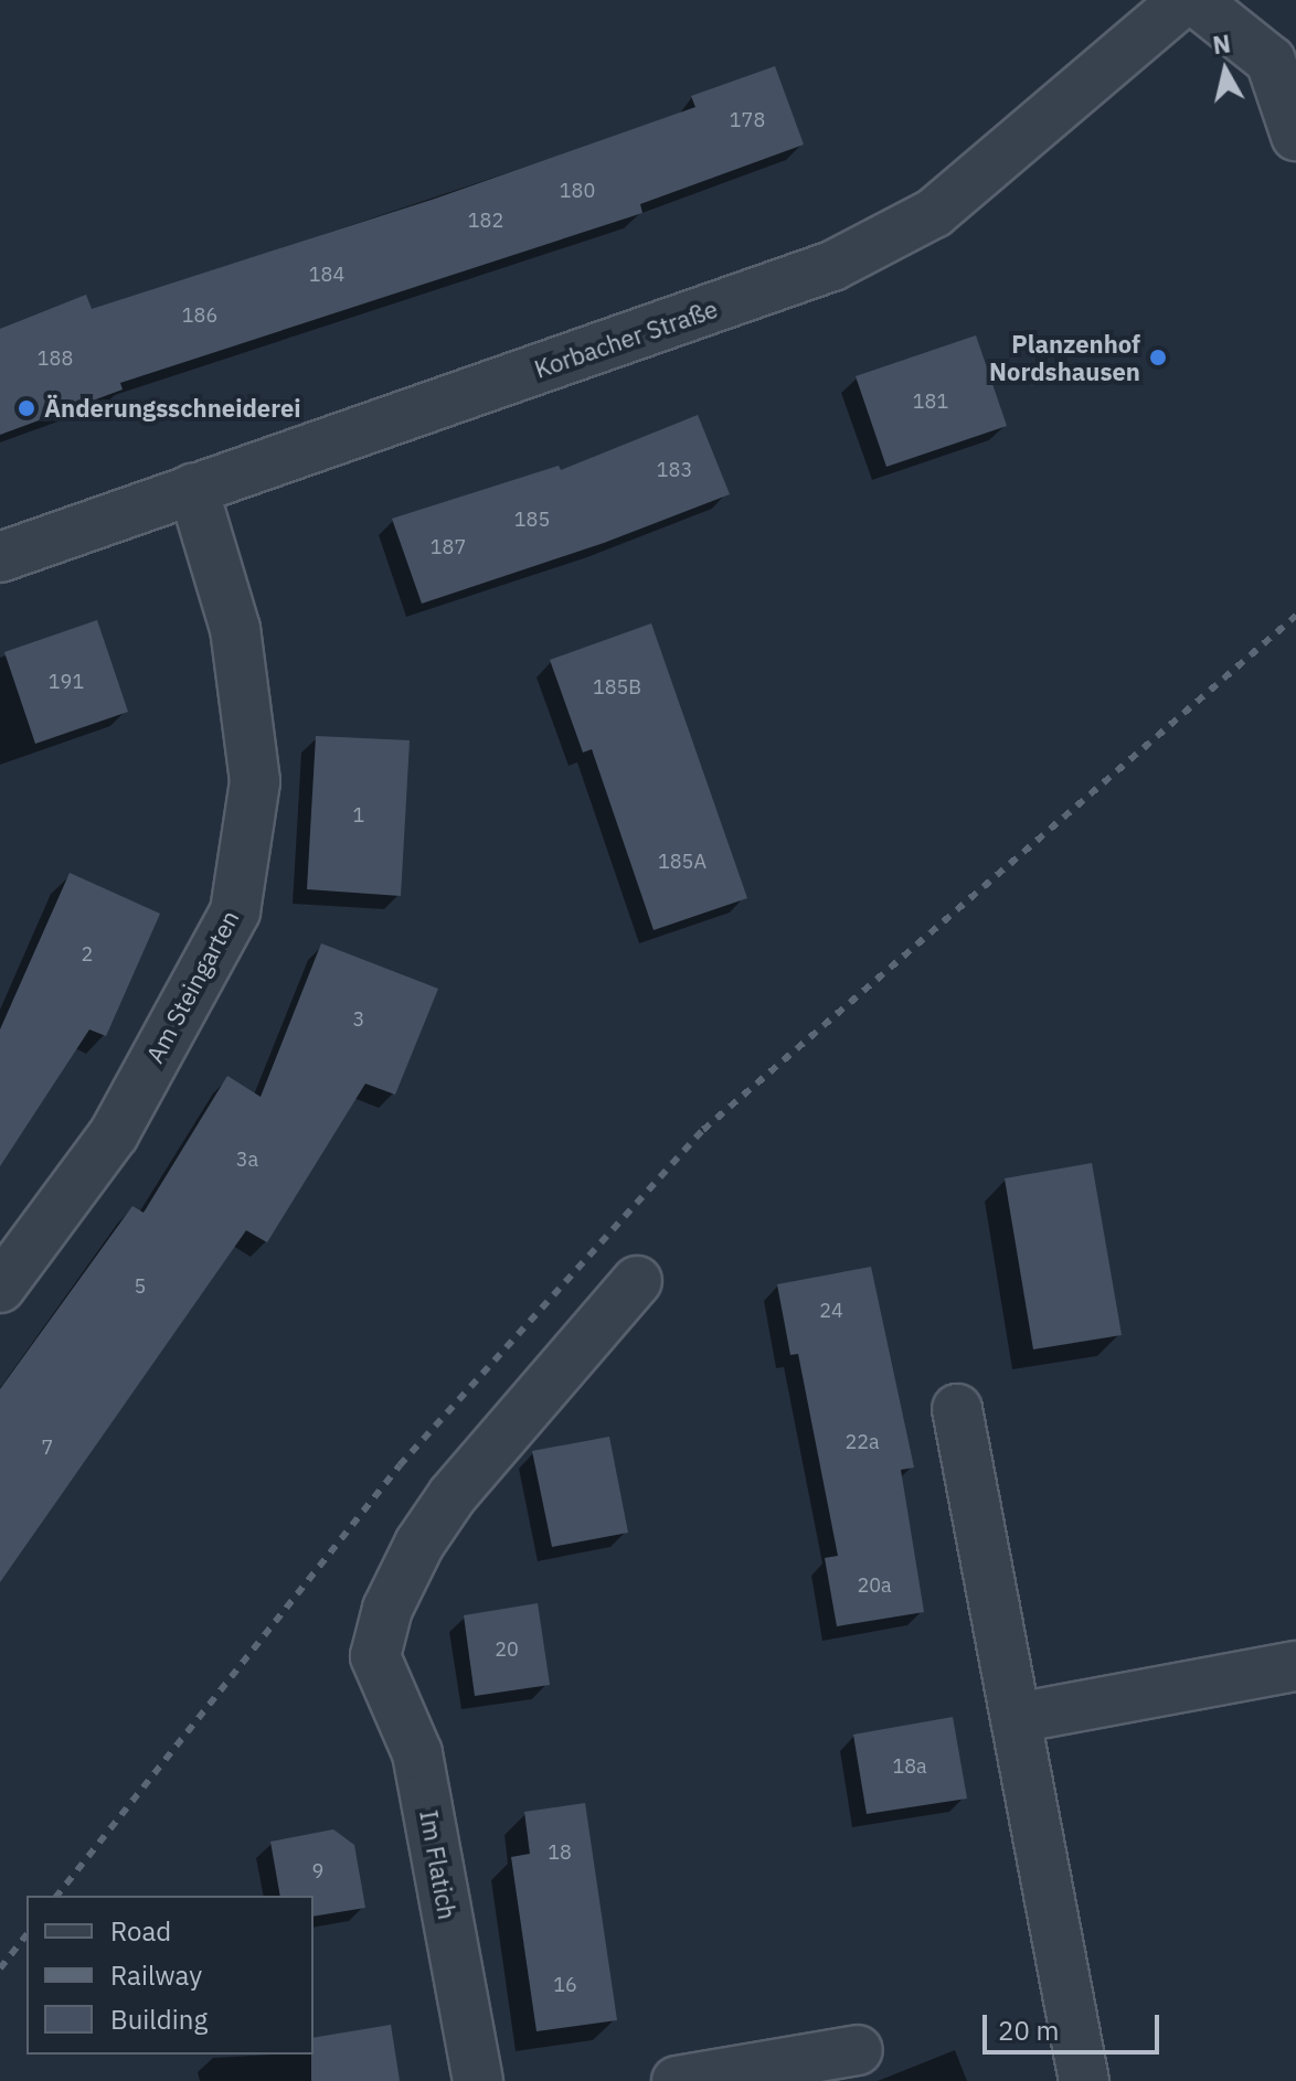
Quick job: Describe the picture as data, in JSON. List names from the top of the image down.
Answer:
{
  "streets": {
    "street": ["Korbacher Straße", "Am Steingarten", "Im Flatich"]
  },
  "crossings": [
    ["Korbacher Straße", "Am Steingarten"]
  ],
  "places": ["Planzenhof Nordshausen", "Änderungsschneiderei"],
  "house_numbers": [
    "178",
    "180",
    "182",
    "184",
    "186",
    "188",
    "181",
    "183",
    "185",
    "187",
    "191",
    "185B",
    "1",
    "185A",
    "2",
    "3",
    "3a",
    "5",
    "24",
    "22a",
    "7",
    "20a",
    "20",
    "18a",
    "18",
    "9",
    "16"
  ],
  "legend": ["Road", "Railway", "Building"],
  "scale_bar": "20 m",
  "north": "top"
}
